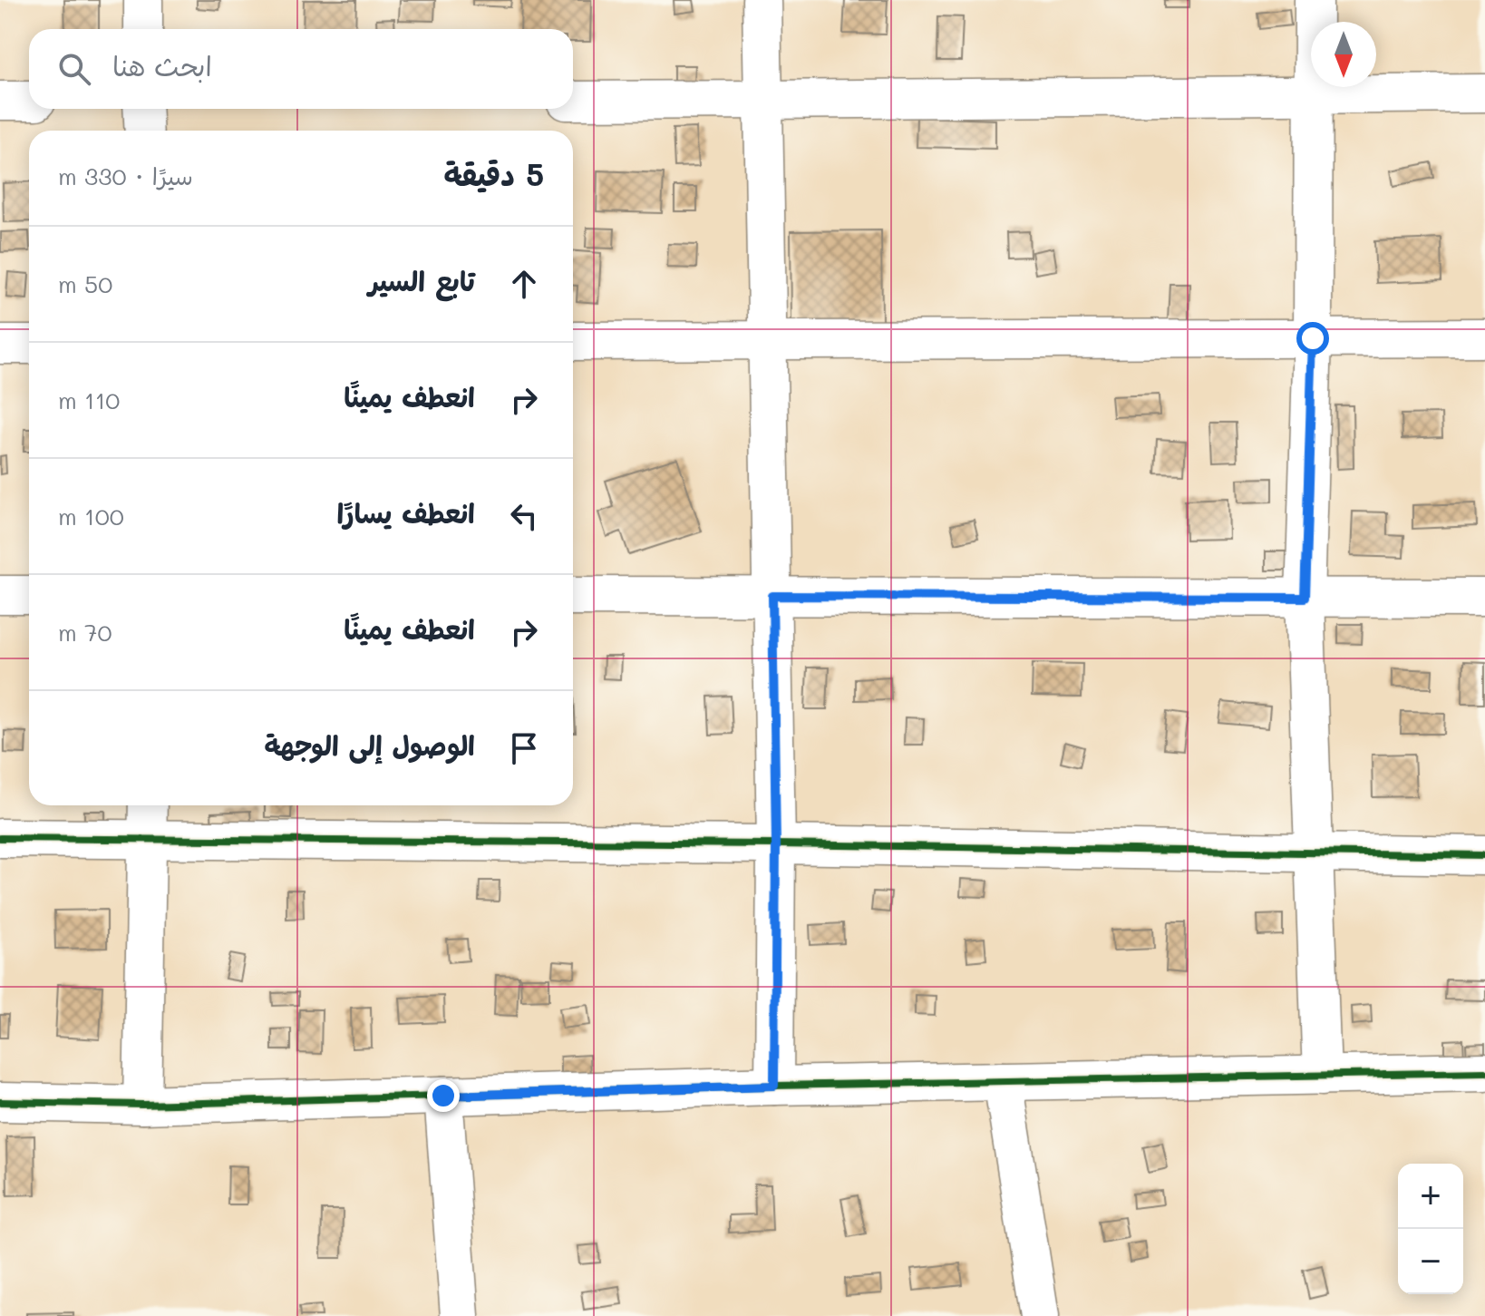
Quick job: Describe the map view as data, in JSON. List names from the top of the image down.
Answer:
{
  "north": "bottom",
  "page": {
    "search": "ابحث هنا",
    "heading": ["5 دقيقة", "سيرًا · 330 m"],
    "list": [
      ["تابع السير", "50 m"],
      ["انعطف يمينًا", "110 m"],
      ["انعطف يسارًا", "100 m"],
      ["انعطف يمينًا", "70 m"],
      "الوصول إلى الوجهة"
    ],
    "map_buttons": ["+", "−"]
  }
}
